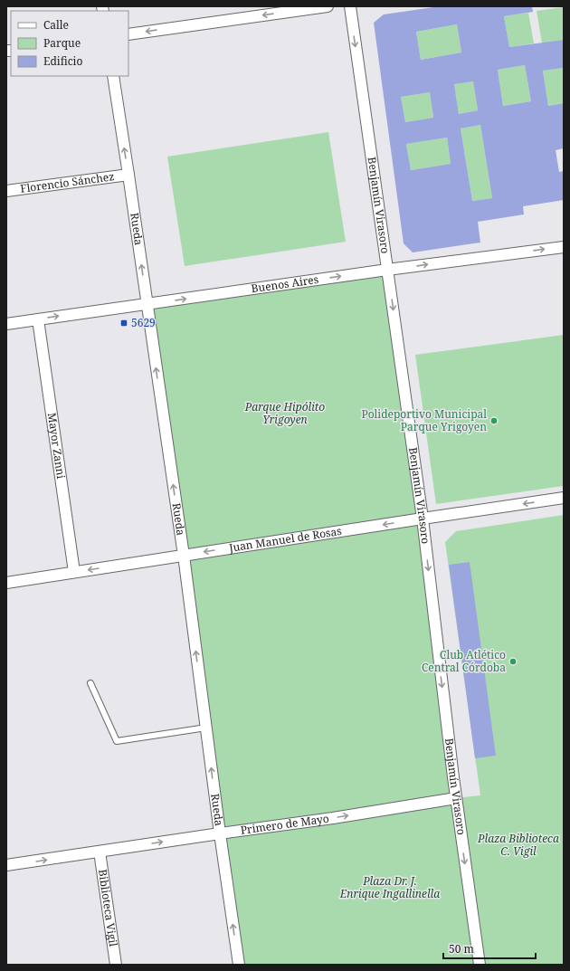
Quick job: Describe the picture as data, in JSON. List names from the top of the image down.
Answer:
{
  "streets": {
    "street": [
      "Florencio Sánchez",
      "Benjamín Virasoro",
      "Rueda",
      "Buenos Aires",
      "Mayor Zanni",
      "Juan Manuel de Rosas",
      "Primero de Mayo",
      "Biblioteca Vigil"
    ]
  },
  "crossings": [
    ["Florencio Sánchez", "Rueda"],
    ["Benjamín Virasoro", "Buenos Aires"],
    ["Benjamín Virasoro", "Juan Manuel de Rosas"],
    ["Benjamín Virasoro", "Primero de Mayo"],
    ["Rueda", "Buenos Aires"],
    ["Rueda", "Juan Manuel de Rosas"],
    ["Rueda", "Primero de Mayo"],
    ["Buenos Aires", "Mayor Zanni"],
    ["Mayor Zanni", "Juan Manuel de Rosas"],
    ["Primero de Mayo", "Biblioteca Vigil"]
  ],
  "one_way": [
    "Benjamín Virasoro",
    "Rueda",
    "Buenos Aires",
    "Juan Manuel de Rosas",
    "Primero de Mayo"
  ],
  "parks": ["Parque Hipólito Yrigoyen", "Plaza Biblioteca C. Vigil", "Plaza Dr. J. Enrique Ingallinella"],
  "places": {
    "transit": ["5629"],
    "other": ["Polideportivo Municipal Parque Yrigoyen", "Club Atlético Central Córdoba"]
  },
  "legend": ["Calle", "Parque", "Edificio"],
  "scale_bar": "50 m"
}
